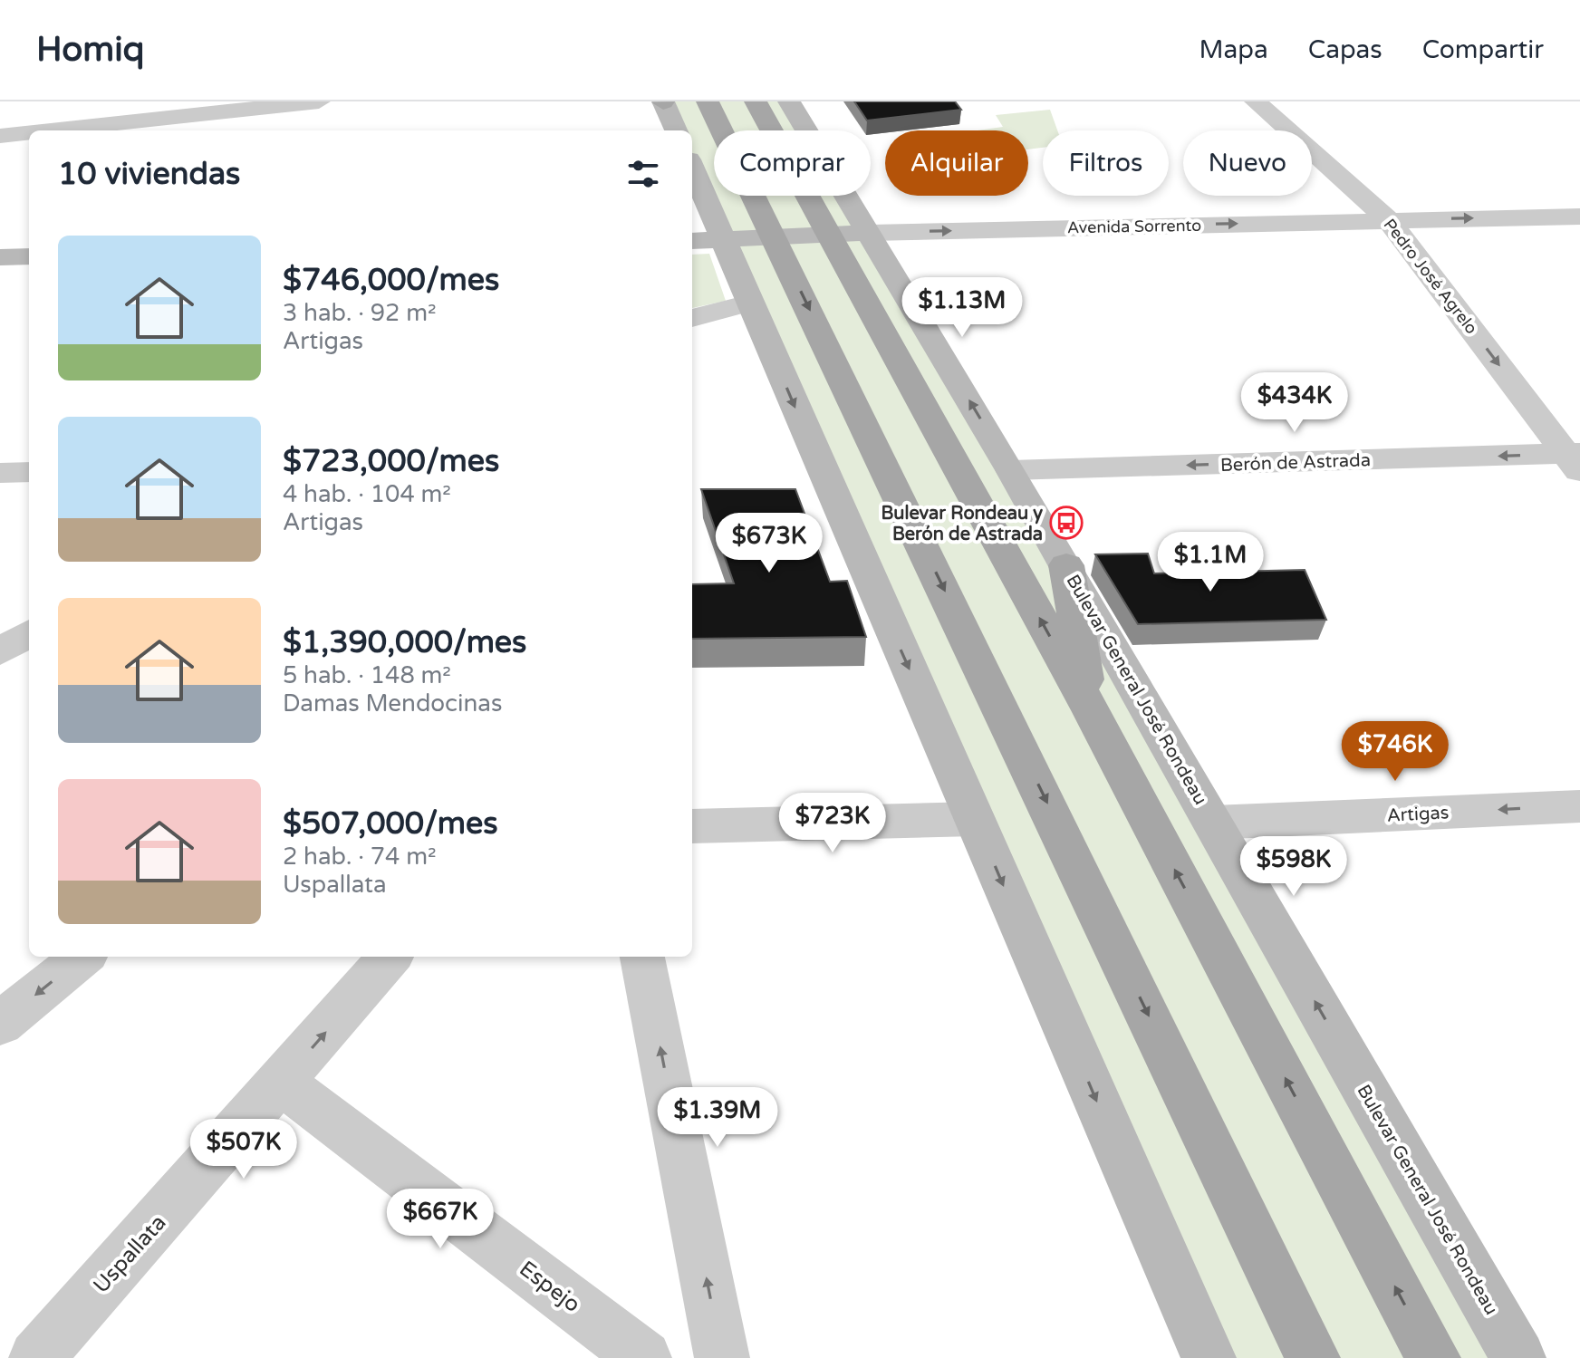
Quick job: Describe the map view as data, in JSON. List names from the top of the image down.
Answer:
{
  "streets": {
    "main road": ["Avenida Sorrento", "Bulevar General José Rondeau"],
    "street": [
      "Pedro José Agrelo",
      "Berón de Astrada",
      "Artigas",
      "Uspallata",
      "Espejo"
    ]
  },
  "crossings": [
    ["Avenida Sorrento", "Pedro José Agrelo"],
    ["Avenida Sorrento", "Bulevar General José Rondeau"],
    ["Pedro José Agrelo", "Berón de Astrada"],
    ["Berón de Astrada", "Bulevar General José Rondeau"],
    ["Bulevar General José Rondeau", "Artigas"],
    ["Uspallata", "Espejo"]
  ],
  "one_way": [
    "Avenida Sorrento",
    "Pedro José Agrelo",
    "Berón de Astrada",
    "Artigas"
  ],
  "places": {
    "bus stop": ["Bulevar Rondeau y Berón de Astrada"]
  },
  "page": {
    "header": "Homiq",
    "nav": ["Mapa", "Capas", "Compartir"],
    "chip": [
      "Comprar",
      "Alquilar",
      "Filtros",
      "Nuevo"
    ],
    "heading": "10 viviendas",
    "list": [
      {
        "name": "$746,000/mes",
        "note": "3 hab. · 92 m² · Artigas"
      },
      {
        "name": "$723,000/mes",
        "note": "4 hab. · 104 m² · Artigas"
      },
      {
        "name": "$1,390,000/mes",
        "note": "5 hab. · 148 m² · Damas Mendocinas"
      },
      {
        "name": "$507,000/mes",
        "note": "2 hab. · 74 m² · Uspallata"
      }
    ],
    "price": [
      "$1.13M",
      "$434K",
      "$673K",
      "$1.1M",
      "$746K",
      "$723K",
      "$598K",
      "$1.39M",
      "$507K",
      "$667K"
    ]
  }
}
